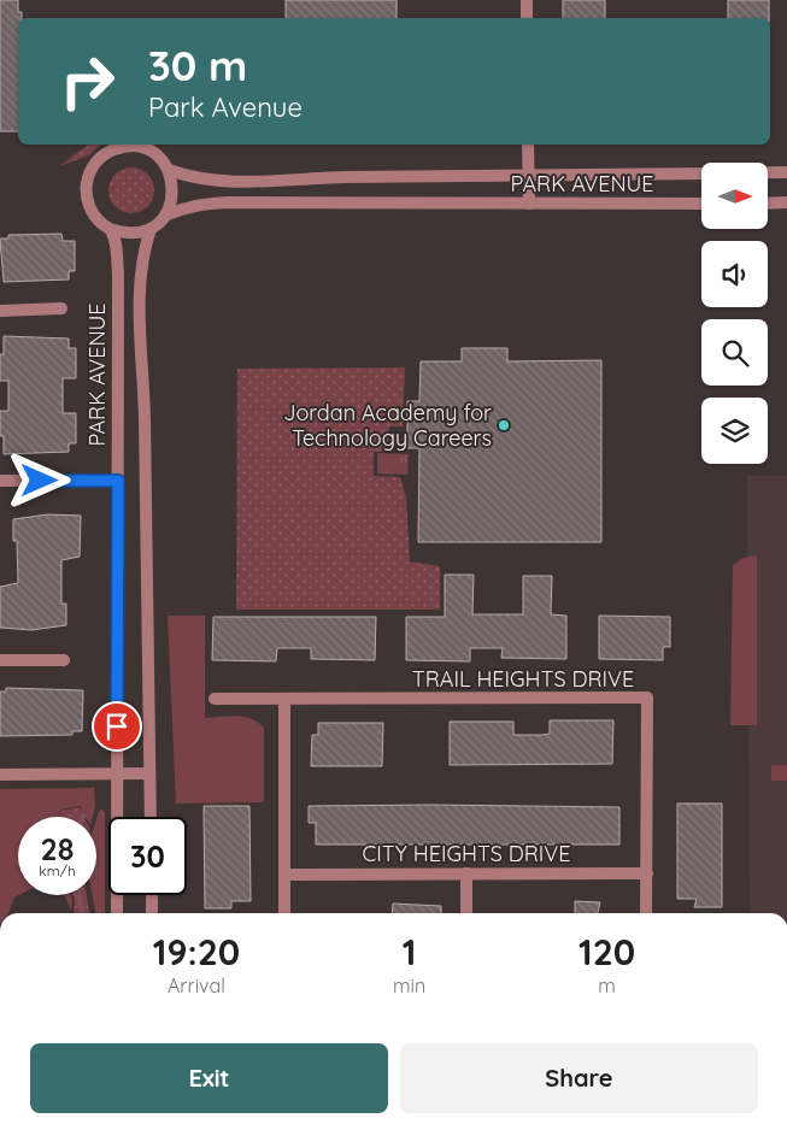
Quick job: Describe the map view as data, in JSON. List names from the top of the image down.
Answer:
{
  "streets": {
    "street": ["PARK AVENUE", "TRAIL HEIGHTS DRIVE", "CITY HEIGHTS DRIVE"]
  },
  "crossings": [
    ["TRAIL HEIGHTS DRIVE", "CITY HEIGHTS DRIVE"]
  ],
  "places": ["Jordan Academy for Technology Careers"],
  "north": "right",
  "page": {
    "turn": ["30 m", "Park Avenue"],
    "speed": "28 km/h",
    "limit": "30",
    "eta": [
      "19:20",
      "Arrival",
      "1",
      "min",
      "120",
      "m"
    ],
    "buttons": ["Exit", "Share"]
  }
}
